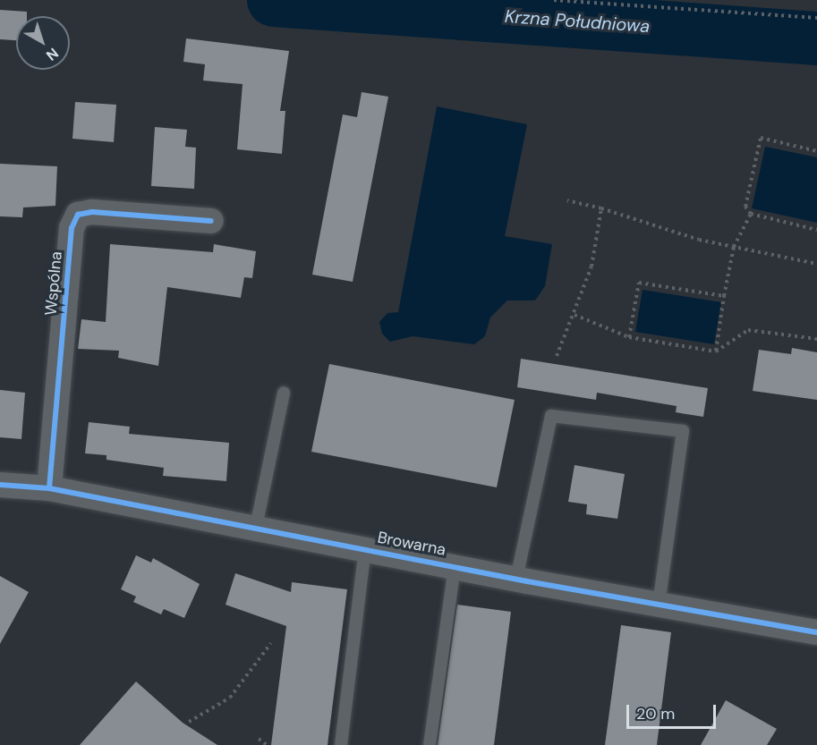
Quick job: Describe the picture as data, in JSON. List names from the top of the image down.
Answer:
{
  "streets": {
    "street": ["Wspólna", "Browarna"]
  },
  "crossings": [
    ["Wspólna", "Browarna"]
  ],
  "water": ["Krzna Południowa"],
  "scale_bar": "20 m",
  "north": "bottom right"
}
